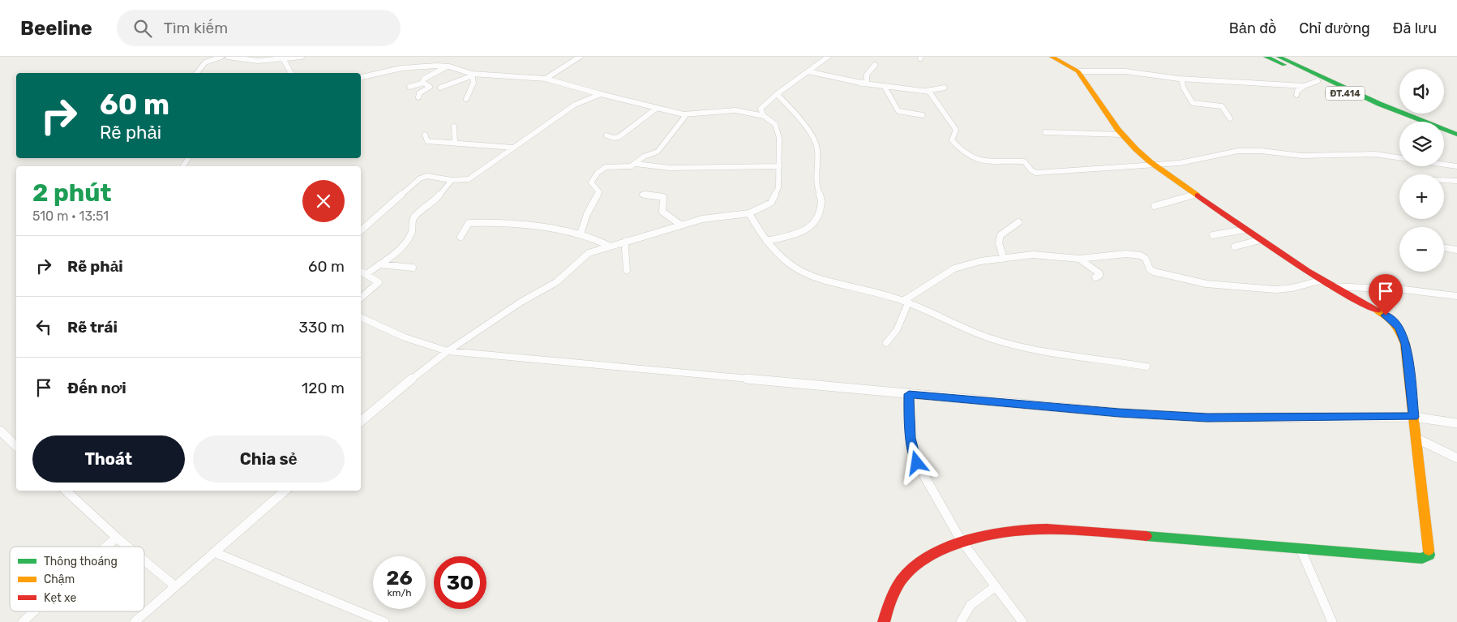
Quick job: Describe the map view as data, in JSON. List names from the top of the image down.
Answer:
{
  "streets": {
    "street": ["ĐT.414"]
  },
  "legend": ["Thông thoáng", "Chậm", "Kẹt xe"],
  "page": {
    "header": "Beeline",
    "search": "Tìm kiếm",
    "nav": ["Bản đồ", "Chỉ đường", "Đã lưu"],
    "map_buttons": ["+", "−"],
    "turn": ["60 m", "Rẽ phải"],
    "heading": ["2 phút", "510 m · 13:51"],
    "list": [
      {
        "name": "Rẽ phải",
        "value": "60 m"
      },
      {
        "name": "Rẽ trái",
        "value": "330 m"
      },
      {
        "name": "Đến nơi",
        "value": "120 m"
      }
    ],
    "buttons": ["Thoát", "Chia sẻ"],
    "speed": "26 km/h",
    "limit": "30"
  }
}
